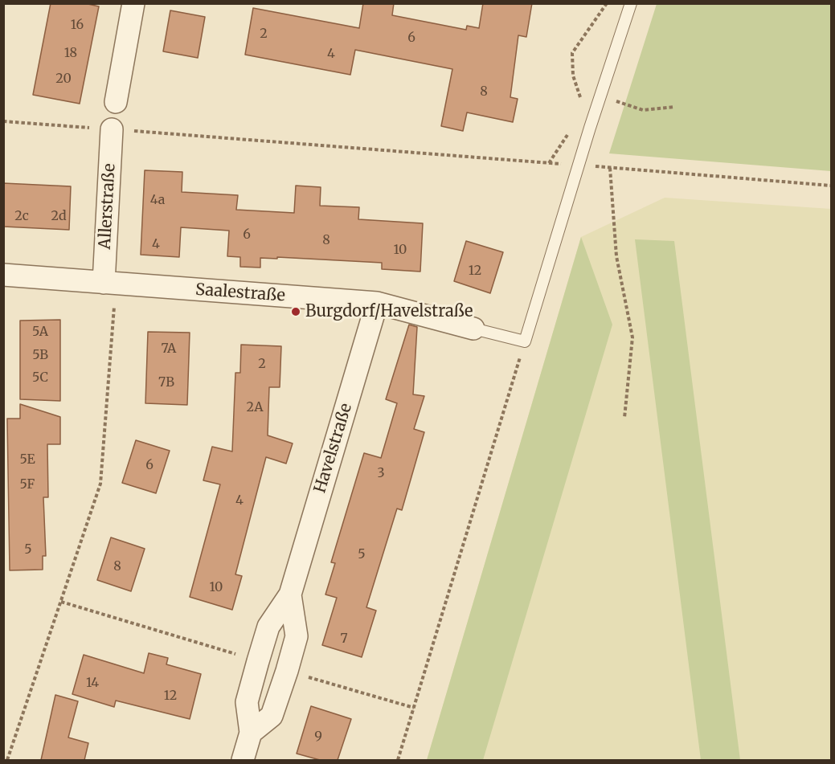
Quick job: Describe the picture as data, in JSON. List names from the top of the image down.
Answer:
{
  "streets": {
    "street": ["Allerstraße", "Saalestraße", "Havelstraße"]
  },
  "crossings": [
    ["Allerstraße", "Saalestraße"],
    ["Saalestraße", "Havelstraße"]
  ],
  "places": ["Burgdorf/Havelstraße"],
  "house_numbers": [
    "16",
    "2",
    "6",
    "18",
    "4",
    "20",
    "8",
    "4a",
    "2c",
    "2d",
    "6",
    "8",
    "4",
    "10",
    "12",
    "5A",
    "7A",
    "5B",
    "2",
    "5C",
    "7B",
    "2A",
    "5E",
    "6",
    "3",
    "5F",
    "4",
    "5",
    "5",
    "8",
    "10",
    "7",
    "14",
    "12",
    "9"
  ]
}
